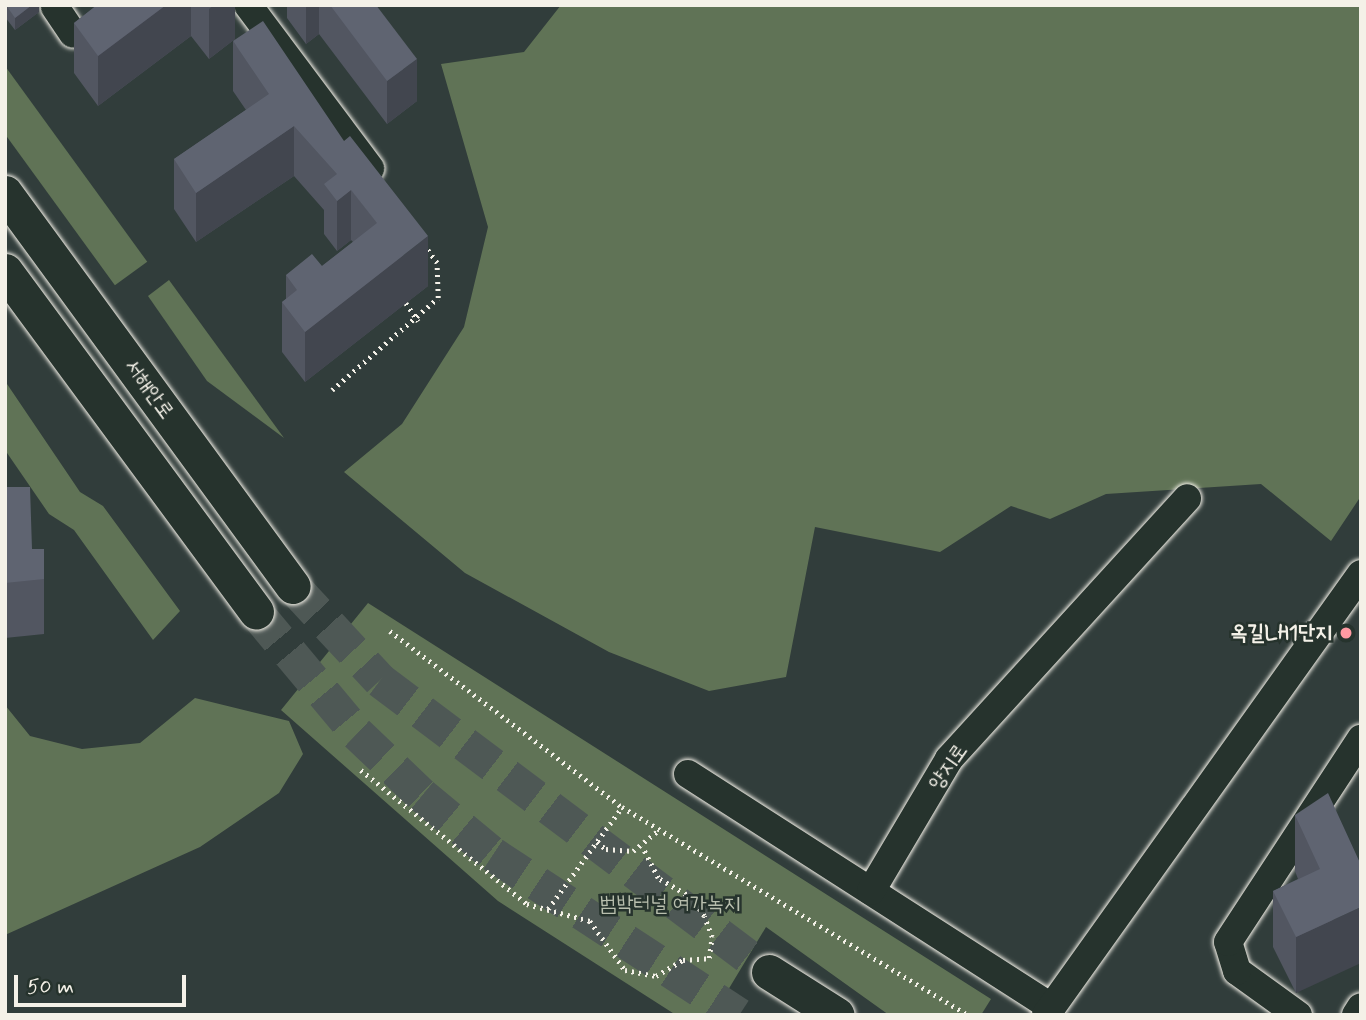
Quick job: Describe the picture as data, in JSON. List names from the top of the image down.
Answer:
{
  "streets": {
    "main road": ["서해안로"],
    "street": ["양지로"]
  },
  "parks": ["범박터널 여가녹지"],
  "places": ["옥길LH1단지"],
  "scale_bar": "50 m"
}
